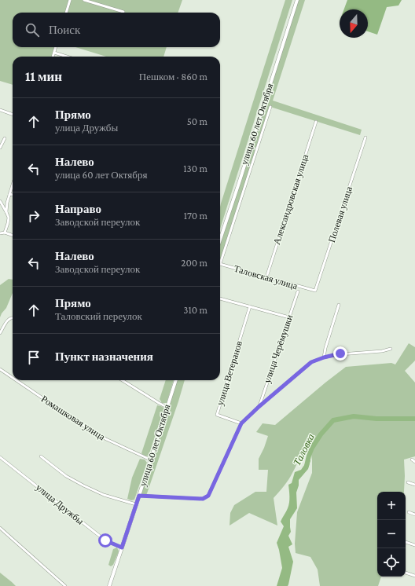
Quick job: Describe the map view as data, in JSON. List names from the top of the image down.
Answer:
{
  "streets": {
    "street": [
      "улица 60 лет Октября",
      "Александровская улица",
      "Полевая улица",
      "Таловская улица",
      "улица Черёмушки",
      "улица Ветеранов",
      "Ромашковая улица",
      "улица Дружбы"
    ]
  },
  "crossings": [
    ["улица 60 лет Октября", "Ромашковая улица"],
    ["улица 60 лет Октября", "улица Дружбы"],
    ["Александровская улица", "Таловская улица"],
    ["Полевая улица", "Таловская улица"]
  ],
  "water": ["Таловка"],
  "north": "bottom",
  "page": {
    "search": "Поиск",
    "heading": ["11 мин", "Пешком · 860 m"],
    "list": [
      ["Прямо", "улица Дружбы", "50 m"],
      ["Налево", "улица 60 лет Октября", "130 m"],
      ["Направо", "Заводской переулок", "170 m"],
      ["Налево", "Заводской переулок", "200 m"],
      ["Прямо", "Таловский переулок", "310 m"],
      "Пункт назначения"
    ],
    "map_buttons": ["+", "−"]
  }
}
